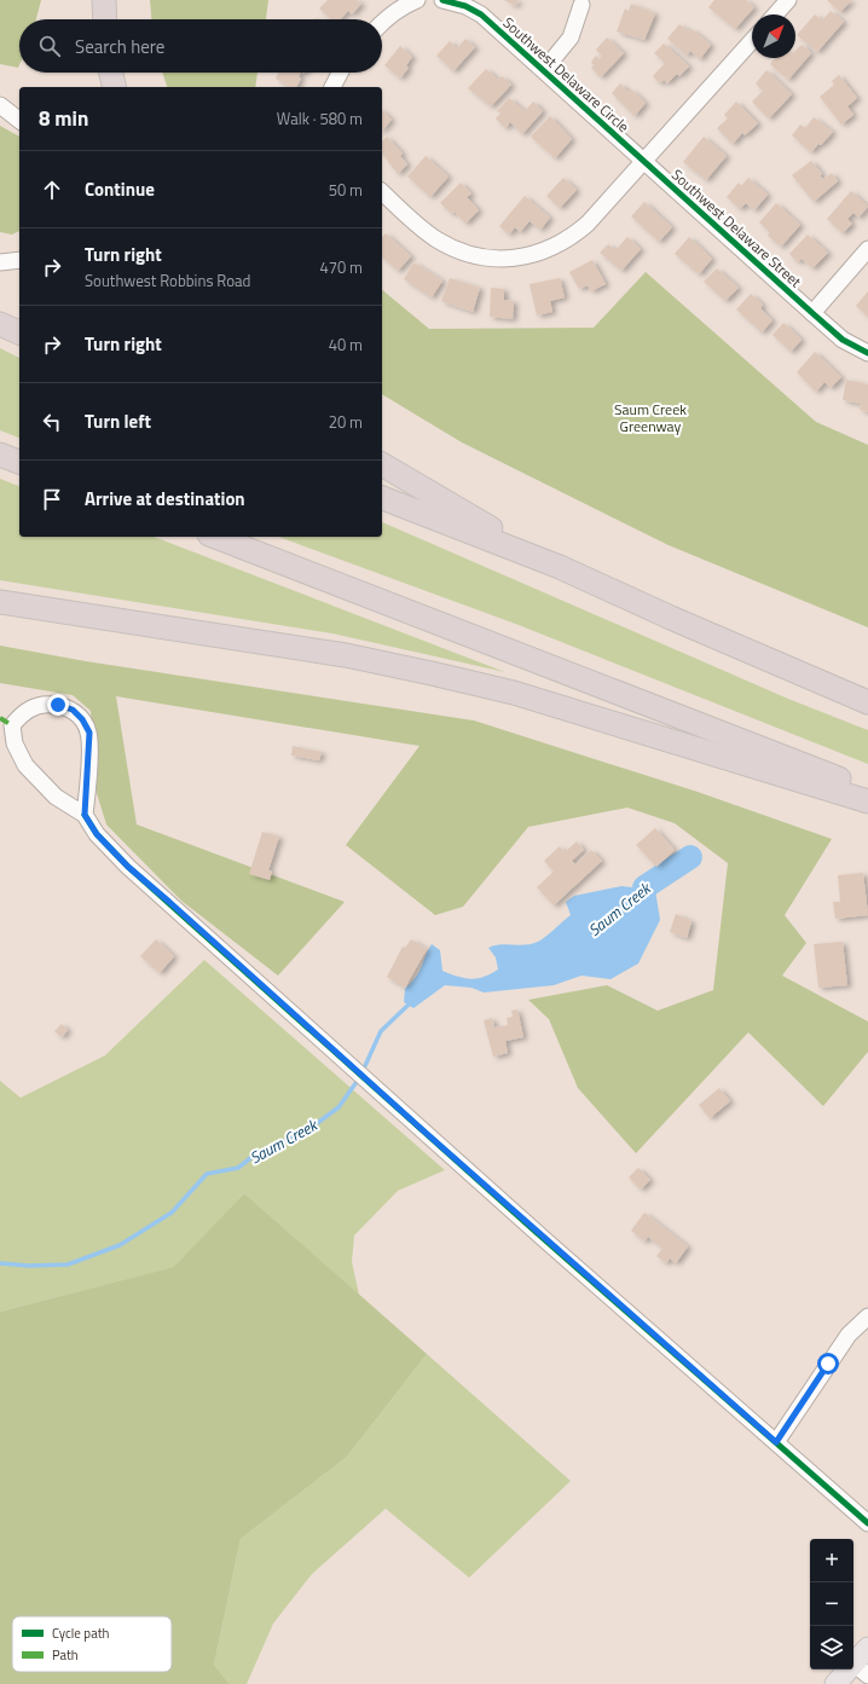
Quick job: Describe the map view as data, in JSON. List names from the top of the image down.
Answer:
{
  "streets": {
    "street": ["Southwest Delaware Circle", "Southwest Delaware Street"]
  },
  "crossings": [
    ["Southwest Delaware Circle", "Southwest Delaware Street"]
  ],
  "water": ["Saum Creek"],
  "parks": ["Saum Creek Greenway"],
  "legend": ["Cycle path", "Path"],
  "north": "top right",
  "page": {
    "search": "Search here",
    "heading": ["8 min", "Walk · 580 m"],
    "list": [
      ["Continue", "50 m"],
      ["Turn right", "Southwest Robbins Road", "470 m"],
      ["Turn right", "40 m"],
      ["Turn left", "20 m"],
      "Arrive at destination"
    ],
    "map_buttons": ["+", "−"]
  }
}
